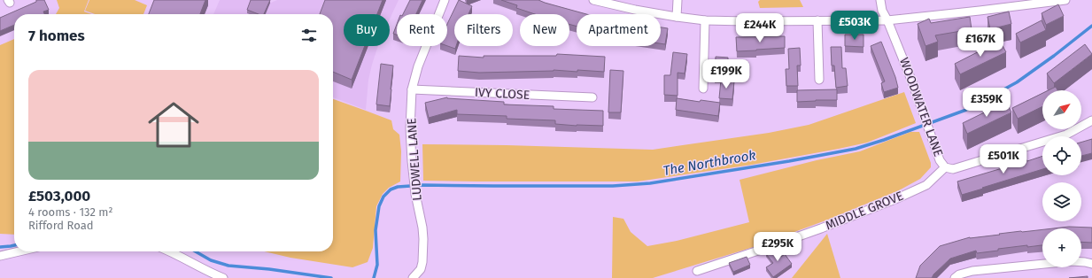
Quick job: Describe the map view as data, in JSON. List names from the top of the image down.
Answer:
{
  "streets": {
    "street": [
      "IVY CLOSE",
      "WOODWATER LANE",
      "LUDWELL LANE",
      "MIDDLE GROVE"
    ]
  },
  "crossings": [
    ["IVY CLOSE", "LUDWELL LANE"],
    ["WOODWATER LANE", "MIDDLE GROVE"]
  ],
  "water": ["The Northbrook"],
  "north": "top right",
  "page": {
    "price": [
      "£503K",
      "£244K",
      "£167K",
      "£199K",
      "£359K",
      "£501K",
      "£295K"
    ],
    "chip": [
      "Buy",
      "Rent",
      "Filters",
      "New",
      "Apartment"
    ],
    "heading": "7 homes",
    "list": [
      {
        "name": "£503,000",
        "note": "4 rooms · 132 m² · Rifford Road"
      }
    ],
    "map_buttons": "+"
  }
}
